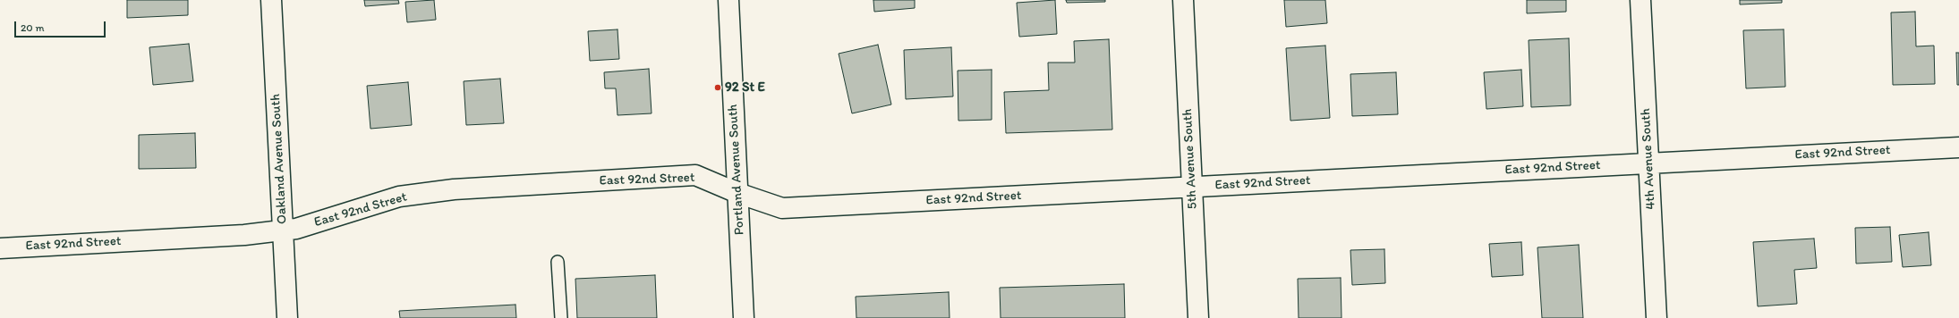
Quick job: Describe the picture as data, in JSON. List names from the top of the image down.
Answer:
{
  "streets": {
    "street": [
      "East 92nd Street",
      "Oakland Avenue South",
      "5th Avenue South",
      "4th Avenue South",
      "Portland Avenue South"
    ]
  },
  "crossings": [
    ["East 92nd Street", "Oakland Avenue South"],
    ["East 92nd Street", "5th Avenue South"],
    ["East 92nd Street", "4th Avenue South"],
    ["East 92nd Street", "Portland Avenue South"]
  ],
  "places": ["92 St E"],
  "scale_bar": "20 m"
}
